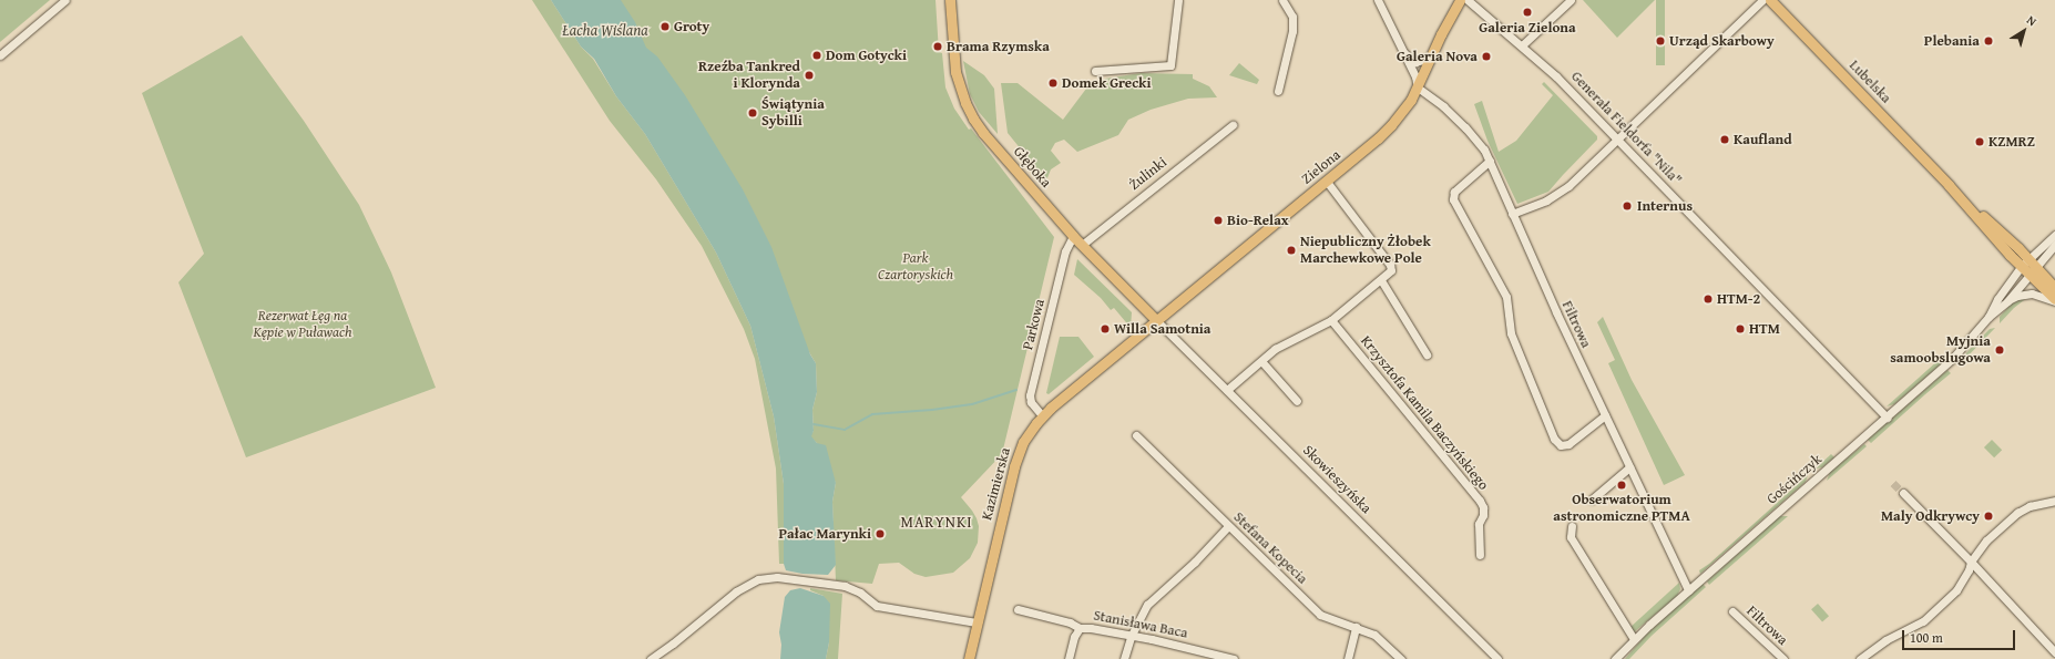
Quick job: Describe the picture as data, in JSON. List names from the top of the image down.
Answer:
{
  "streets": {
    "main road": [
      "Lubelska",
      "Głęboka",
      "Zielona",
      "Kazimierska"
    ],
    "street": [
      "Generała Fieldorfa \"Nila\"",
      "Żulinki",
      "Parkowa",
      "Filtrowa",
      "Krzysztofa Kamila Baczyńskiego",
      "Skowieszyńska",
      "Gościńczyk",
      "Stefana Kopecia",
      "Stanisława Baca"
    ]
  },
  "crossings": [
    ["Lubelska", "Gościńczyk"],
    ["Generała Fieldorfa \"Nila\"", "Gościńczyk"],
    ["Głęboka", "Zielona"],
    ["Głęboka", "Żulinki"],
    ["Głęboka", "Parkowa"],
    ["Głęboka", "Skowieszyńska"],
    ["Głęboka", "Kazimierska"],
    ["Zielona", "Filtrowa"],
    ["Zielona", "Skowieszyńska"],
    ["Zielona", "Kazimierska"],
    ["Parkowa", "Kazimierska"],
    ["Filtrowa", "Gościńczyk"],
    ["Skowieszyńska", "Kazimierska"]
  ],
  "districts": ["MARYNKI"],
  "water": ["Łacha Wiślana"],
  "parks": ["Park Czartoryskich", "Rezerwat Łęg na Kępie w Puławach"],
  "places": [
    "Galeria Zielona",
    "Groty",
    "Urząd Skarbowy",
    "Plebania",
    "Brama Rzymska",
    "Dom Gotycki",
    "Galeria Nova",
    "Rzeźba Tankred i Klorynda",
    "Domek Grecki",
    "Świątynia Sybilli",
    "Kaufland",
    "KZMRZ",
    "Internus",
    "Bio-Relax",
    "Niepubliczny Żłobek Marchewkowe Pole",
    "HTM-2",
    "Willa Samotnia",
    "HTM",
    "Myjnia samoobslugowa",
    "Obserwatorium astronomiczne PTMA",
    "Maly Odkrywcy",
    "Pałac Marynki"
  ],
  "scale_bar": "100 m",
  "north": "top right"
}
